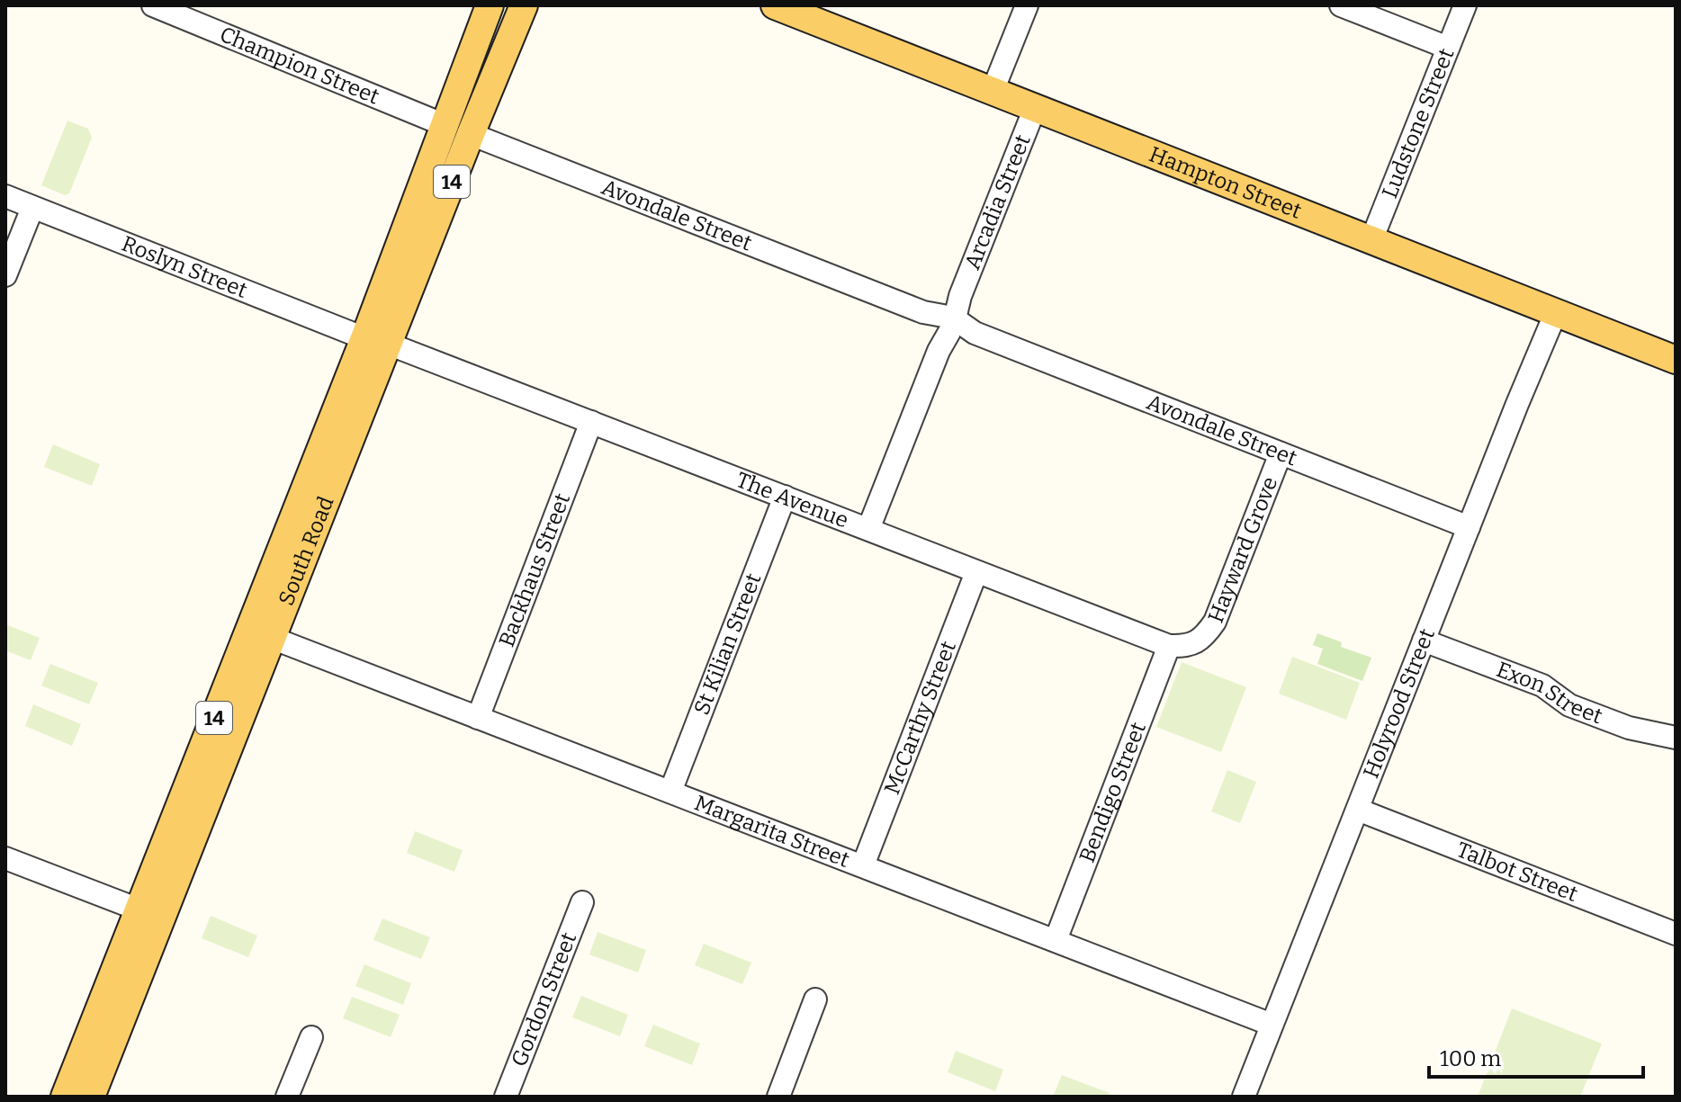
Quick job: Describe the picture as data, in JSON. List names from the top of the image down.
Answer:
{
  "streets": {
    "main road": ["14", "Hampton Street", "South Road"],
    "street": [
      "Champion Street",
      "Ludstone Street",
      "Arcadia Street",
      "Avondale Street",
      "Roslyn Street",
      "The Avenue",
      "Hayward Grove",
      "Backhaus Street",
      "St Kilian Street",
      "Exon Street",
      "Holyrood Street",
      "McCarthy Street",
      "Bendigo Street",
      "Margarita Street",
      "Talbot Street",
      "Gordon Street"
    ]
  },
  "crossings": [
    ["Champion Street", "South Road"],
    ["Ludstone Street", "Hampton Street"],
    ["Hampton Street", "Arcadia Street"],
    ["Hampton Street", "Holyrood Street"],
    ["Arcadia Street", "Avondale Street"],
    ["Arcadia Street", "The Avenue"],
    ["Avondale Street", "Hayward Grove"],
    ["Avondale Street", "South Road"],
    ["Avondale Street", "Holyrood Street"],
    ["Roslyn Street", "The Avenue"],
    ["Roslyn Street", "South Road"],
    ["The Avenue", "Hayward Grove"],
    ["The Avenue", "South Road"],
    ["The Avenue", "Backhaus Street"],
    ["The Avenue", "St Kilian Street"],
    ["The Avenue", "McCarthy Street"],
    ["The Avenue", "Bendigo Street"],
    ["South Road", "Margarita Street"],
    ["Backhaus Street", "Margarita Street"],
    ["St Kilian Street", "Margarita Street"],
    ["Exon Street", "Holyrood Street"],
    ["Holyrood Street", "Margarita Street"],
    ["Holyrood Street", "Talbot Street"],
    ["McCarthy Street", "Margarita Street"],
    ["Bendigo Street", "Margarita Street"]
  ],
  "scale_bar": "100 m"
}
